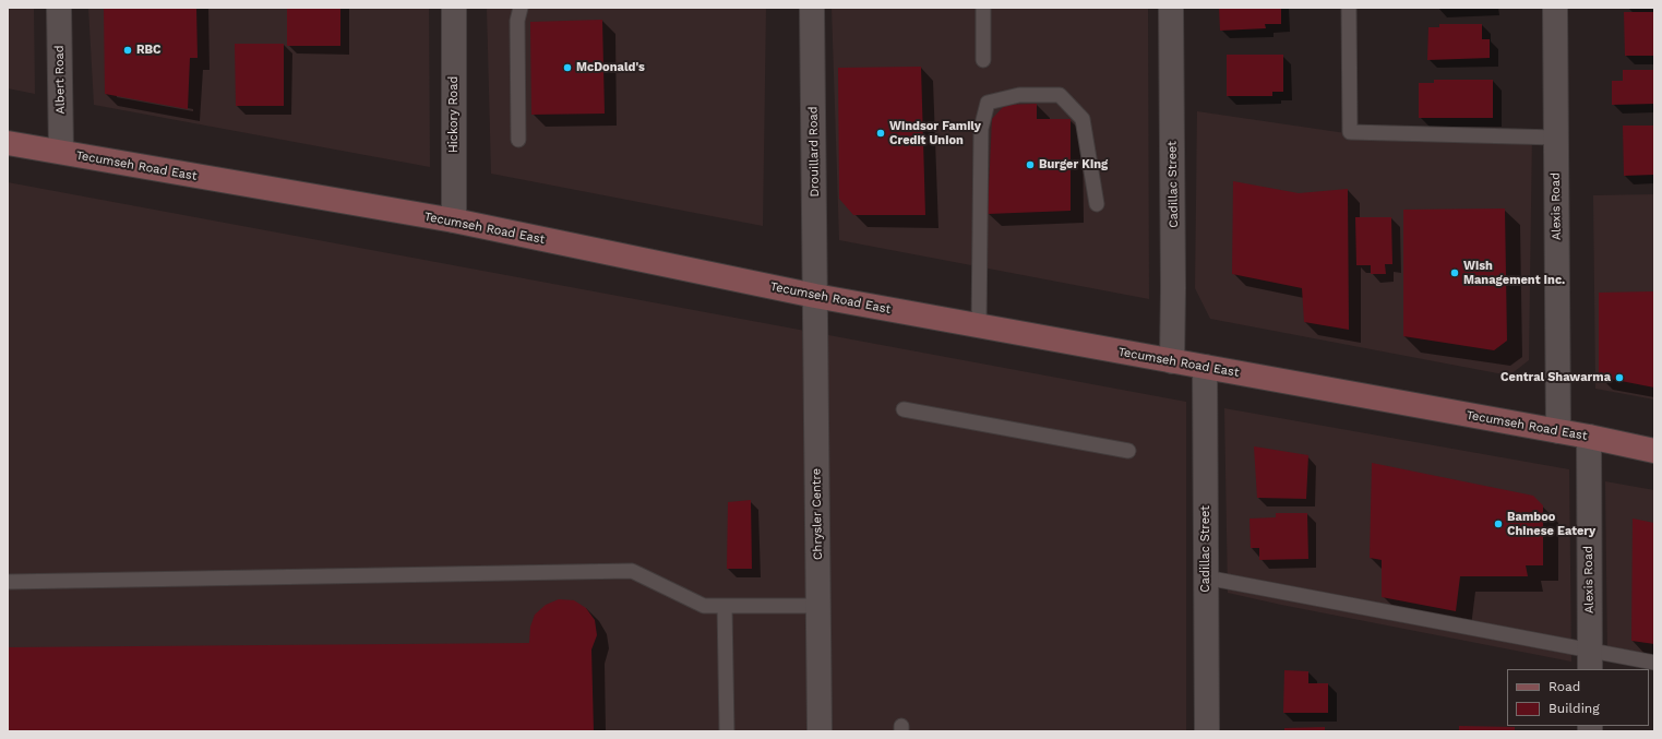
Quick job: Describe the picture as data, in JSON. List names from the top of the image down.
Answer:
{
  "streets": {
    "main road": ["Tecumseh Road East"],
    "street": [
      "Albert Road",
      "Hickory Road",
      "Drouillard Road",
      "Cadillac Street",
      "Alexis Road",
      "Chrysler Centre"
    ]
  },
  "crossings": [
    ["Albert Road", "Tecumseh Road East"],
    ["Hickory Road", "Tecumseh Road East"],
    ["Drouillard Road", "Tecumseh Road East"],
    ["Drouillard Road", "Chrysler Centre"],
    ["Tecumseh Road East", "Cadillac Street"],
    ["Tecumseh Road East", "Alexis Road"],
    ["Tecumseh Road East", "Chrysler Centre"]
  ],
  "places": [
    "RBC",
    "McDonald's",
    "Windsor Family Credit Union",
    "Burger King",
    "Wish Management Inc.",
    "Central Shawarma",
    "Bamboo Chinese Eatery"
  ],
  "legend": ["Road", "Building"]
}
